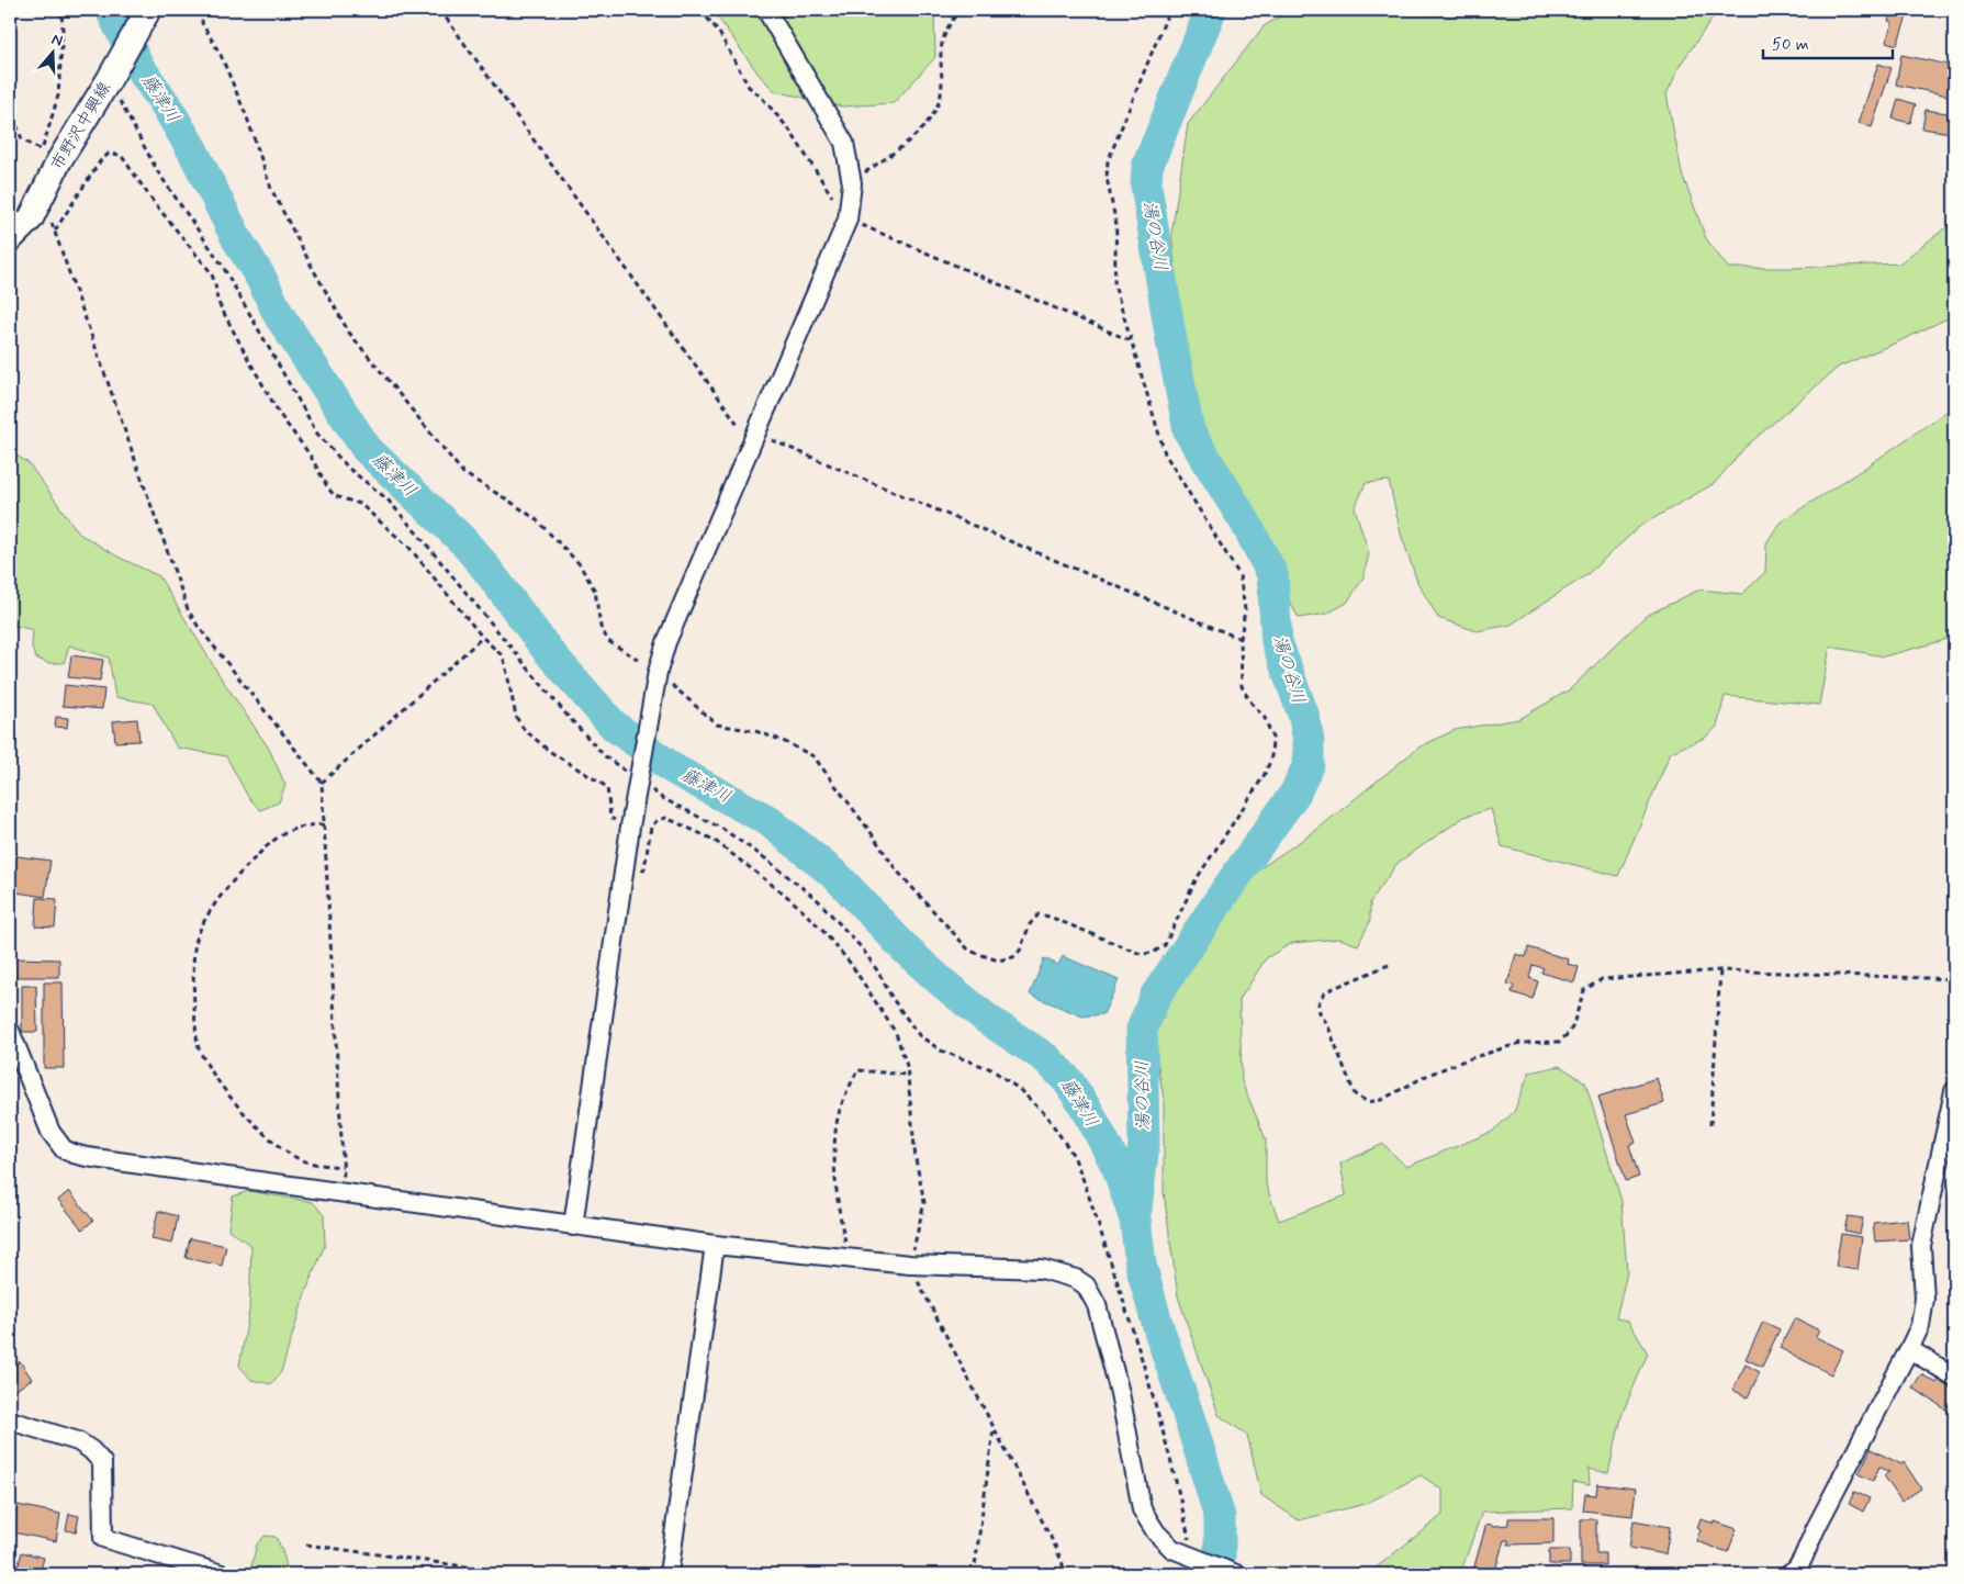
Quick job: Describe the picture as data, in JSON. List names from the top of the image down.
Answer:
{
  "streets": {
    "main road": ["市野沢中興線"]
  },
  "water": ["藤津川", "湯の谷川"],
  "scale_bar": "50 m",
  "north": "top"
}
